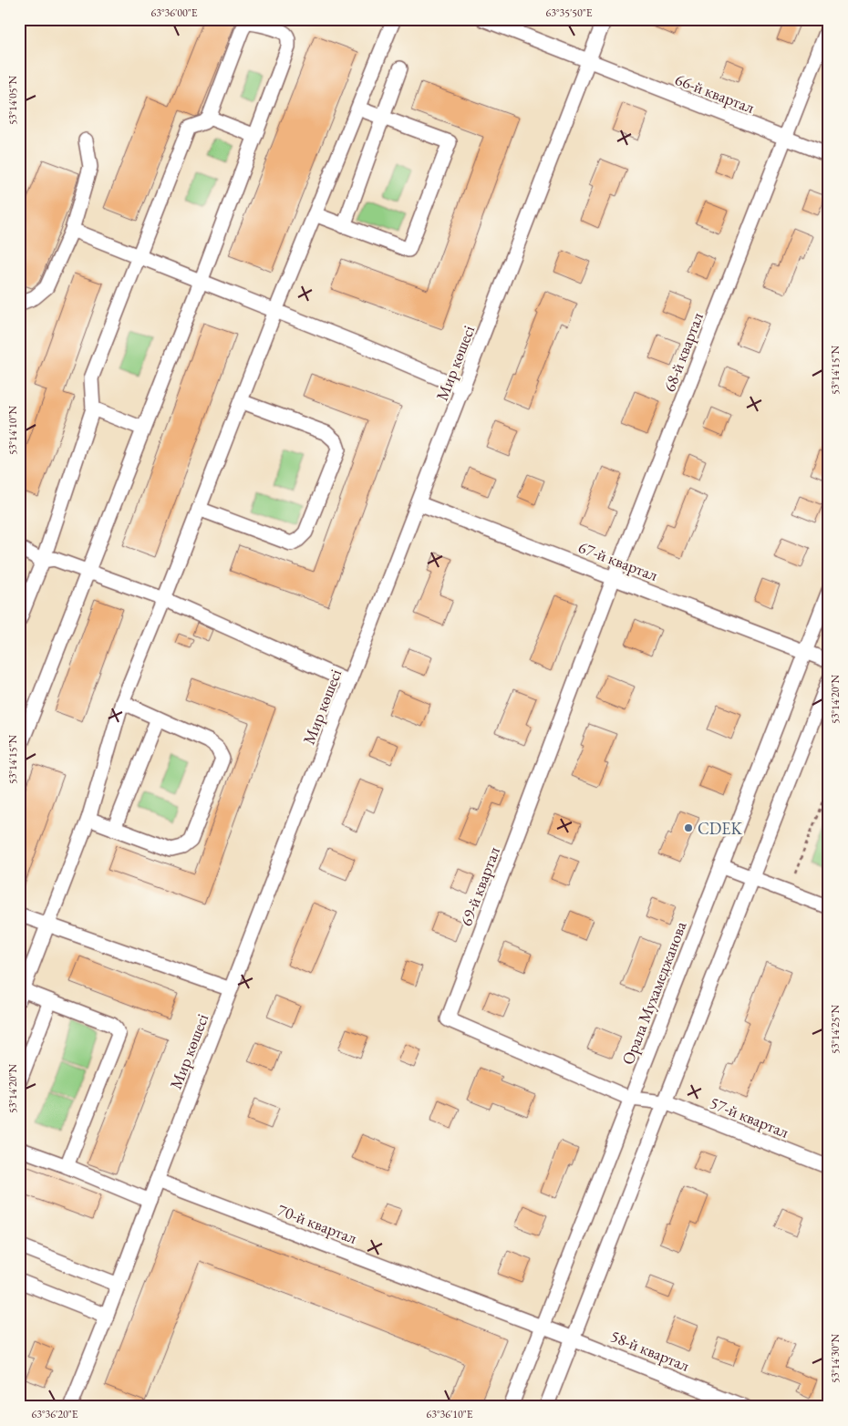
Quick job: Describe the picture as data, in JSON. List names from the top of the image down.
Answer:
{
  "streets": {
    "street": [
      "66-й квартал",
      "68-й квартал",
      "Мир көшесі",
      "67-й квартал",
      "69-й квартал",
      "Орала Мухамеджанова",
      "57-й квартал",
      "70-й квартал",
      "58-й квартал"
    ]
  },
  "crossings": [
    ["66-й квартал", "68-й квартал"],
    ["66-й квартал", "Мир көшесі"],
    ["68-й квартал", "67-й квартал"],
    ["68-й квартал", "69-й квартал"],
    ["Мир көшесі", "67-й квартал"],
    ["Мир көшесі", "70-й квартал"],
    ["67-й квартал", "69-й квартал"],
    ["67-й квартал", "Орала Мухамеджанова"],
    ["69-й квартал", "Орала Мухамеджанова"],
    ["69-й квартал", "57-й квартал"],
    ["Орала Мухамеджанова", "57-й квартал"],
    ["Орала Мухамеджанова", "70-й квартал"],
    ["Орала Мухамеджанова", "58-й квартал"],
    ["70-й квартал", "58-й квартал"]
  ],
  "places": ["CDEK"],
  "coordinates": [
    "63°36'00\"E",
    "63°35'50\"E",
    "53°14'05\"N",
    "53°14'15\"N",
    "53°14'10\"N",
    "53°14'20\"N",
    "53°14'25\"N",
    "53°14'30\"N",
    "63°36'20\"E",
    "63°36'10\"E"
  ]
}
